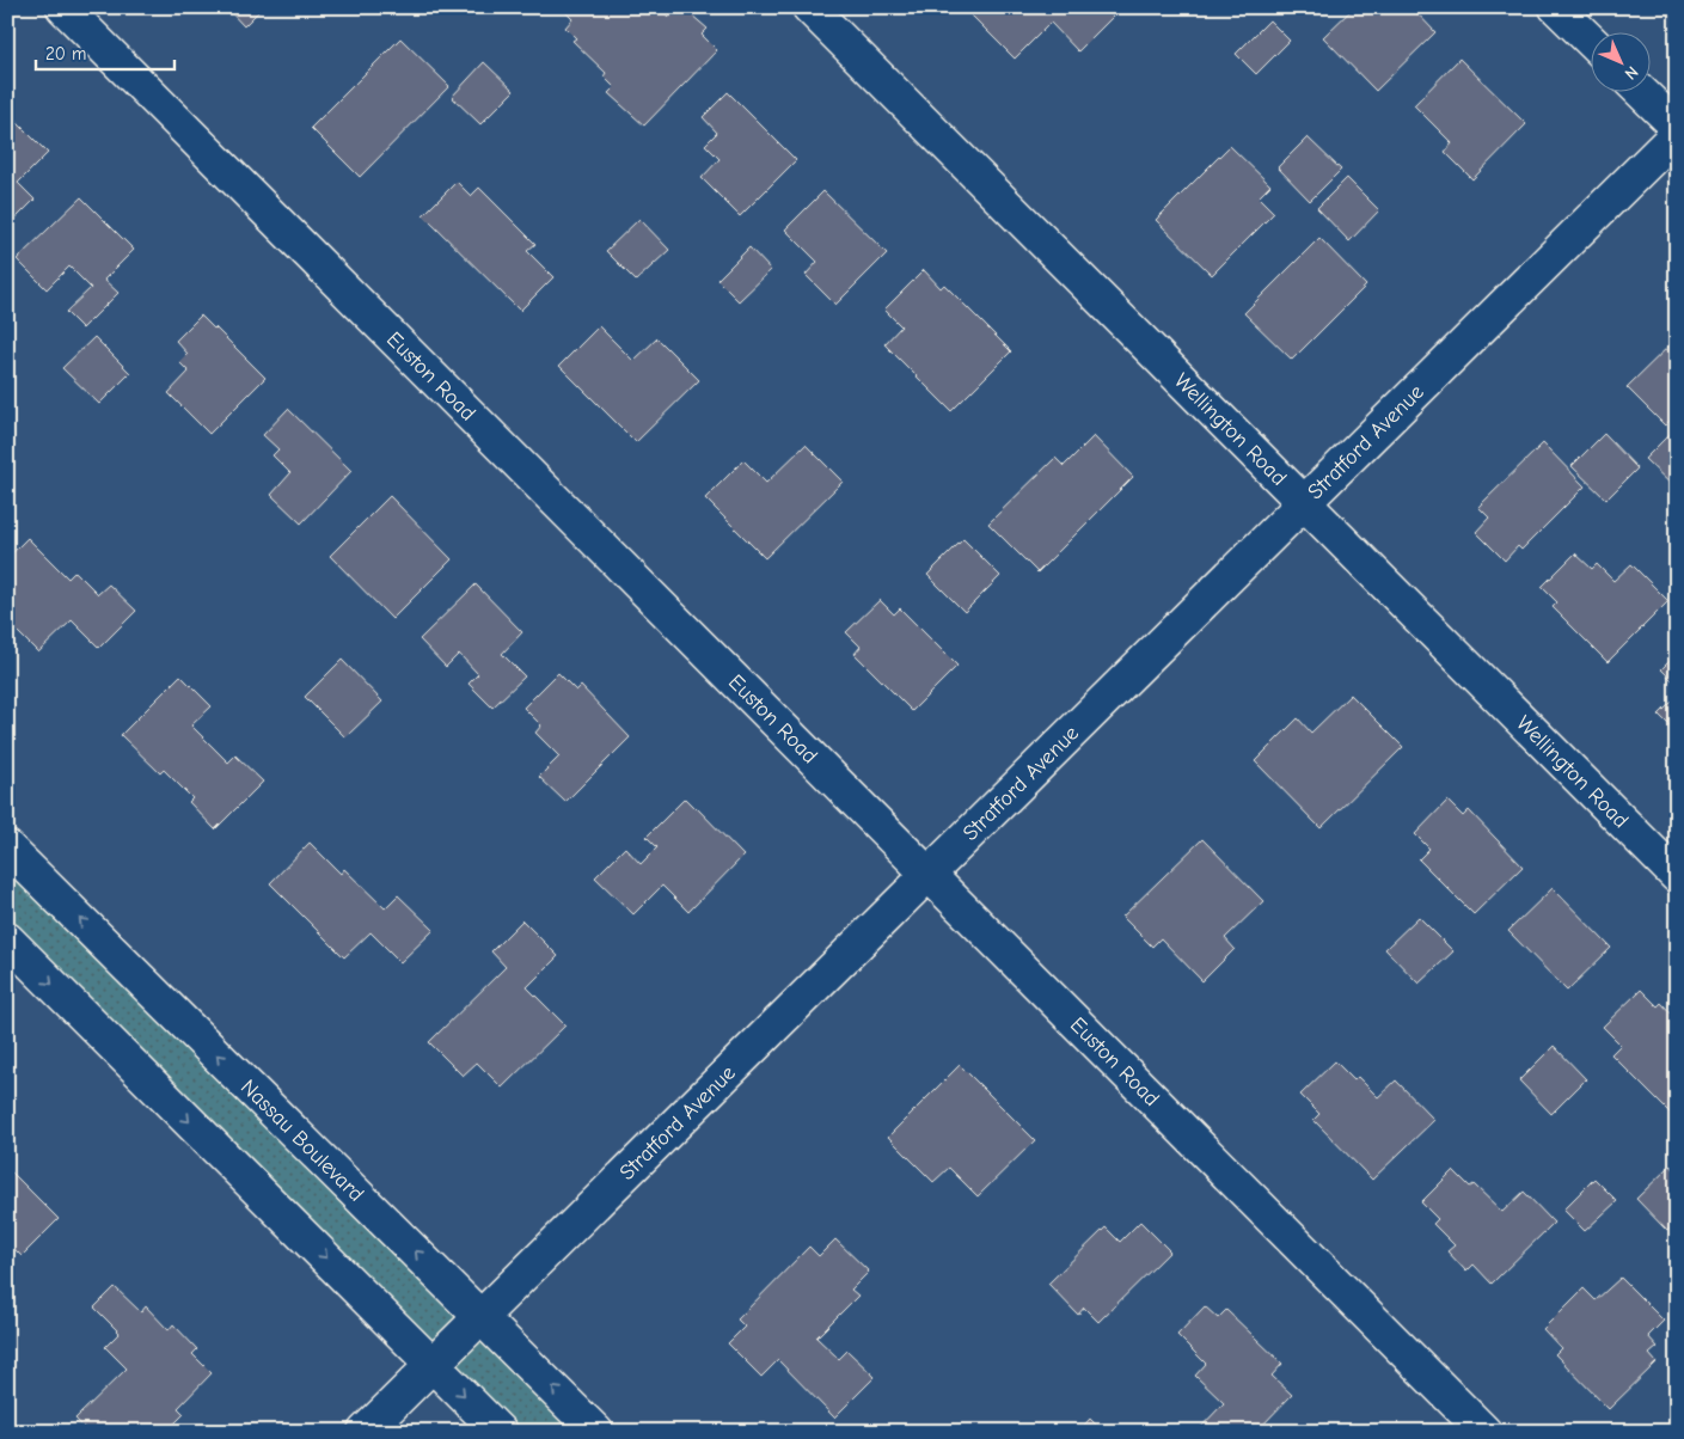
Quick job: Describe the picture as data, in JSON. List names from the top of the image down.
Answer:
{
  "streets": {
    "street": [
      "Euston Road",
      "Wellington Road",
      "Stratford Avenue",
      "Nassau Boulevard"
    ]
  },
  "crossings": [
    ["Euston Road", "Stratford Avenue"],
    ["Wellington Road", "Stratford Avenue"],
    ["Stratford Avenue", "Nassau Boulevard"]
  ],
  "scale_bar": "20 m",
  "north": "bottom right"
}
